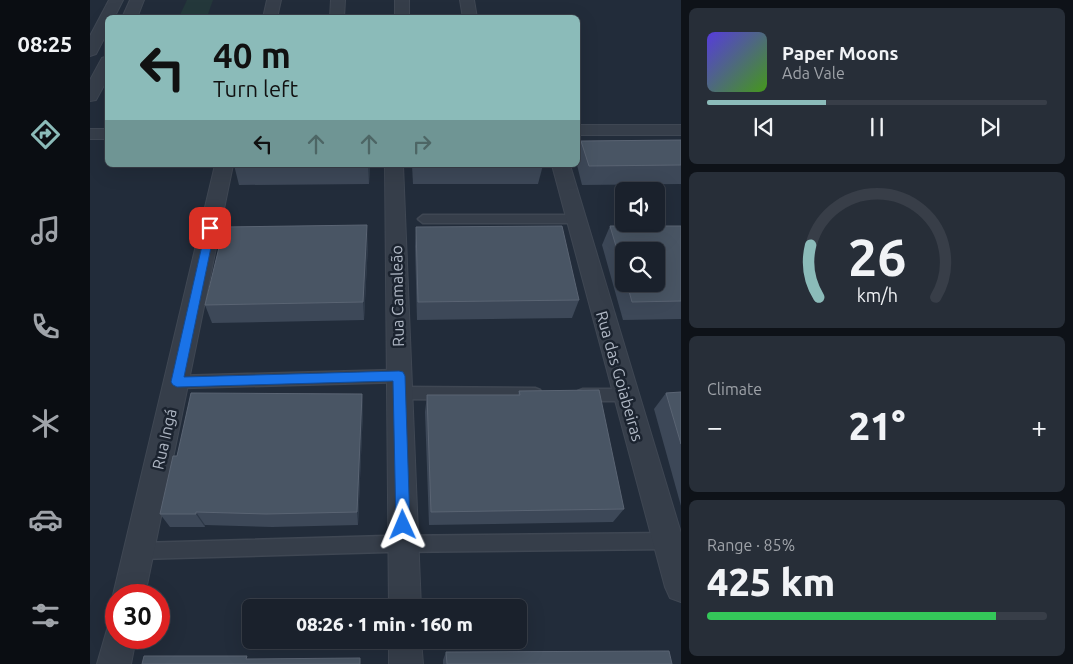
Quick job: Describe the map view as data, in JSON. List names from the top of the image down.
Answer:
{
  "streets": {
    "street": ["Rua Camaleão", "Rua das Goiabeiras", "Rua Ingá"]
  },
  "page": {
    "tabs": "08:25",
    "turn": ["40 m", "Turn left"],
    "song": ["Paper Moons", "Ada Vale"],
    "tile": [
      "Climate",
      ["Range · 85%", "425 km"]
    ],
    "heat": ["−", "21°", "+"],
    "limit": "30",
    "trip": "08:26 · 1 min · 160 m",
    "gauge": ["26", "km/h"]
  }
}
